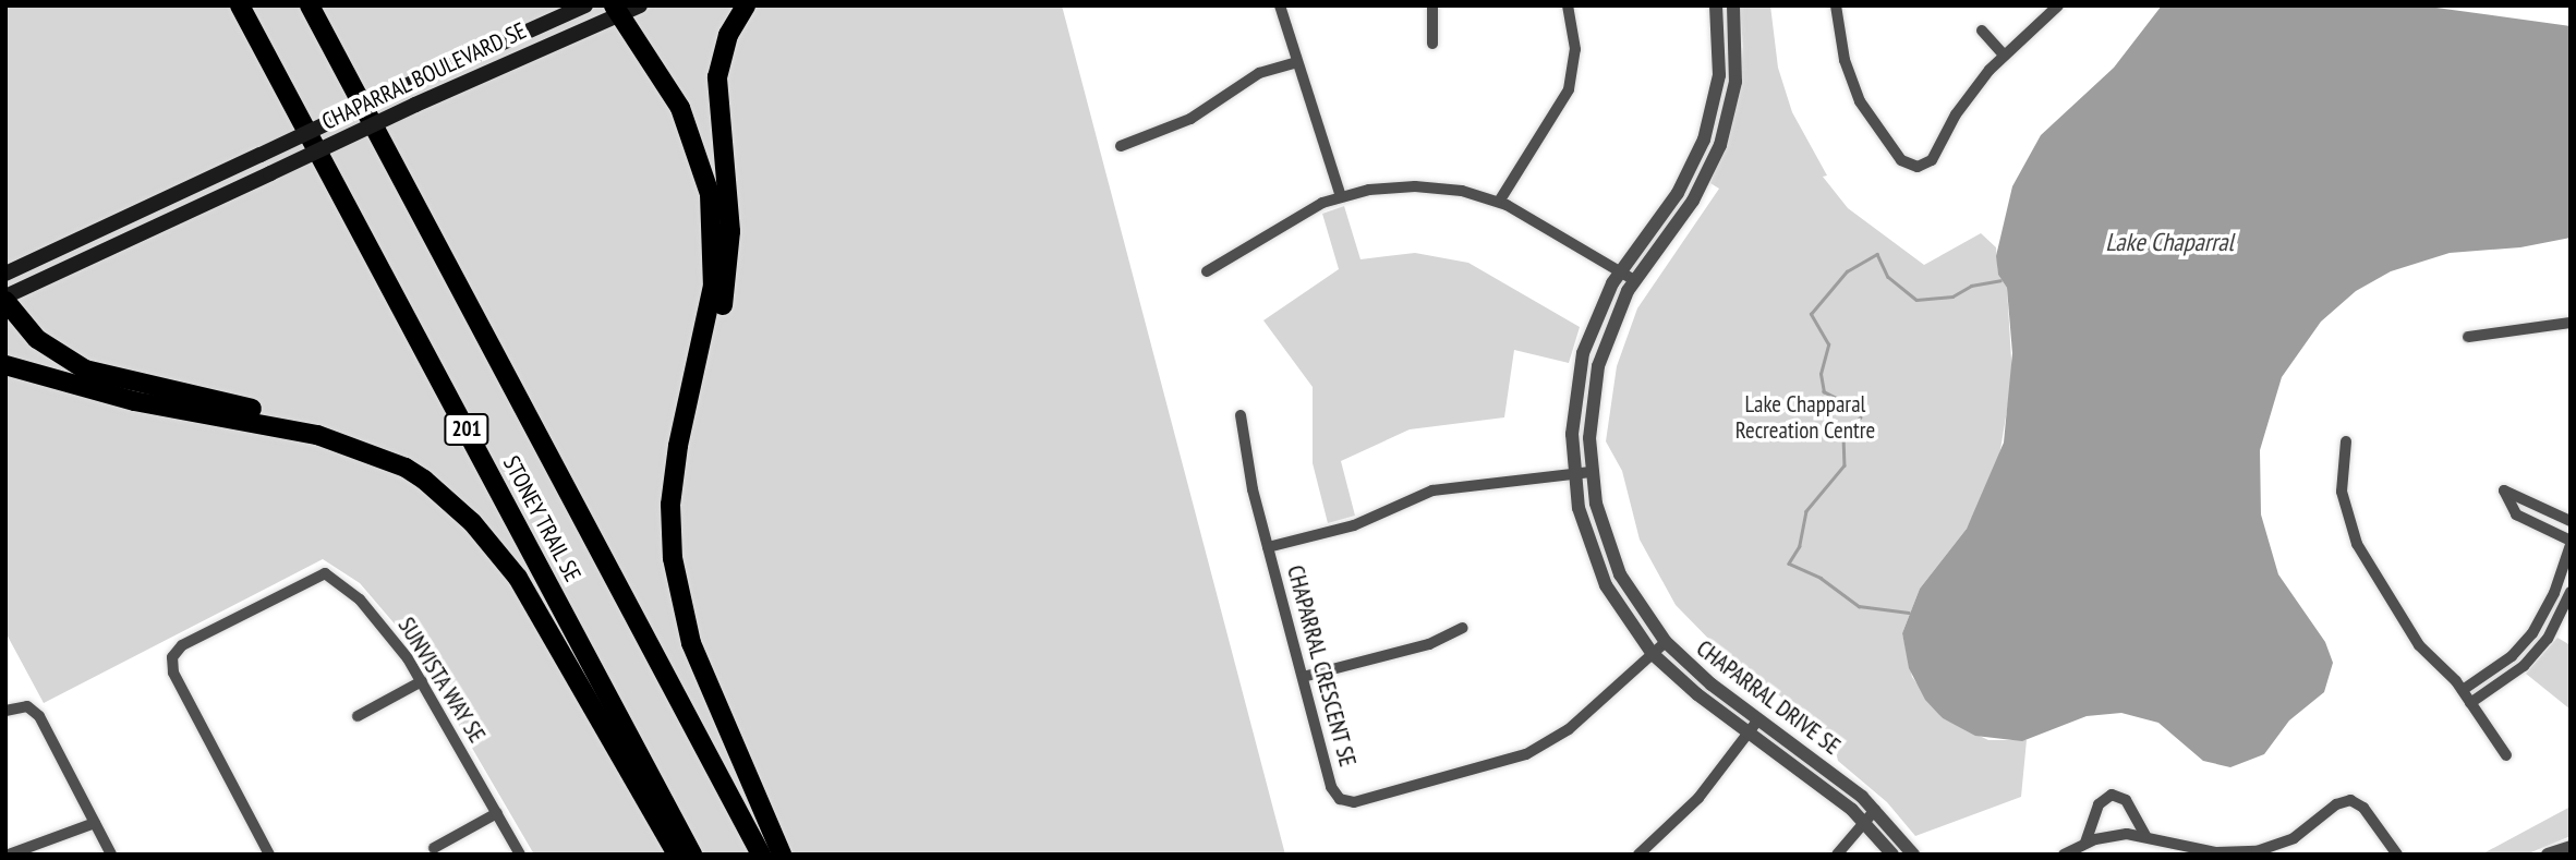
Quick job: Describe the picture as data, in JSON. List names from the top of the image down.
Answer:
{
  "streets": {
    "highway": ["201", "STONEY TRAIL SE"],
    "main road": ["CHAPARRAL BOULEVARD SE"],
    "street": ["CHAPARRAL CRESCENT SE", "SUNVISTA WAY SE", "CHAPARRAL DRIVE SE"]
  },
  "crossings": [
    ["CHAPARRAL CRESCENT SE", "CHAPARRAL DRIVE SE"]
  ],
  "water": ["Lake Chaparral"],
  "parks": ["Lake Chapparal Recreation Centre"]
}
